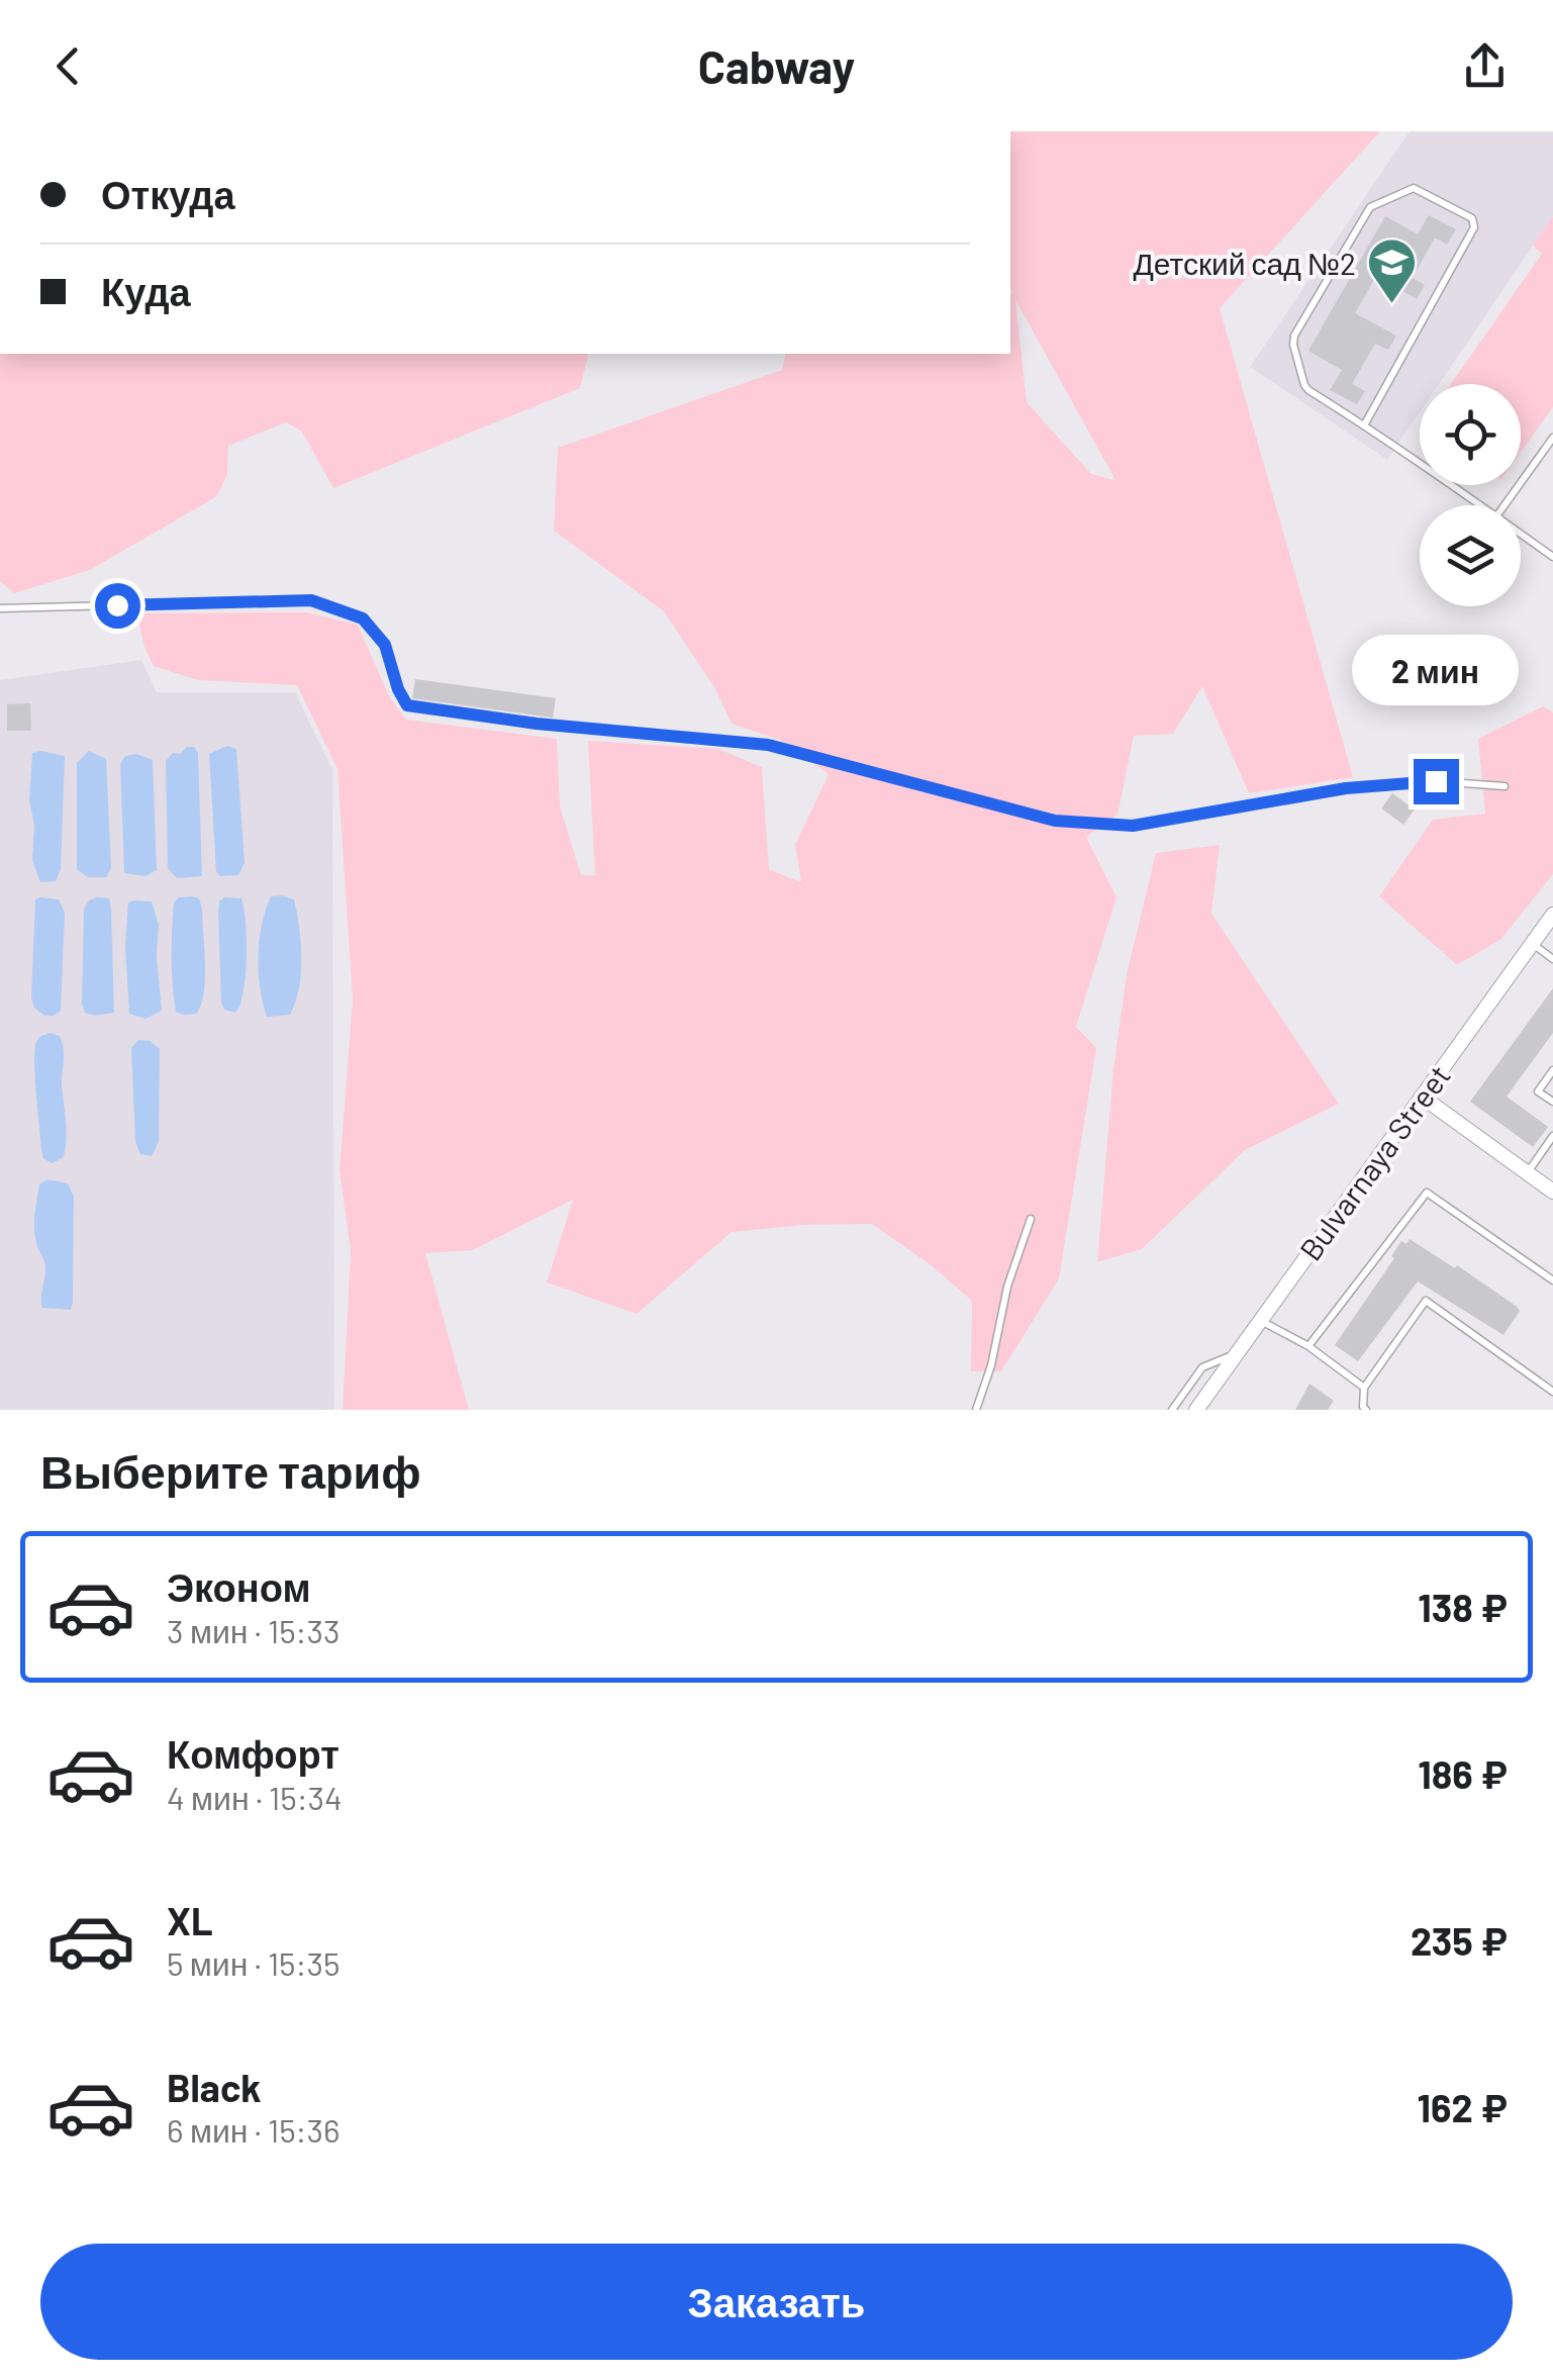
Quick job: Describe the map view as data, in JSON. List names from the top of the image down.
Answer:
{
  "streets": {
    "street": ["Bulvarnaya Street"]
  },
  "places": {
    "school or university": ["Детский сад №2"]
  },
  "page": {
    "header": "Cabway",
    "banner": ["Откуда", "Куда"],
    "bubble": "2 мин",
    "heading": "Выберите тариф",
    "list": [
      {
        "name": "Эконом",
        "note": "3 мин · 15:33",
        "value": "138 ₽"
      },
      {
        "name": "Комфорт",
        "note": "4 мин · 15:34",
        "value": "186 ₽"
      },
      {
        "name": "XL",
        "note": "5 мин · 15:35",
        "value": "235 ₽"
      },
      {
        "name": "Black",
        "note": "6 мин · 15:36",
        "value": "162 ₽"
      }
    ],
    "buttons": "Заказать"
  }
}
